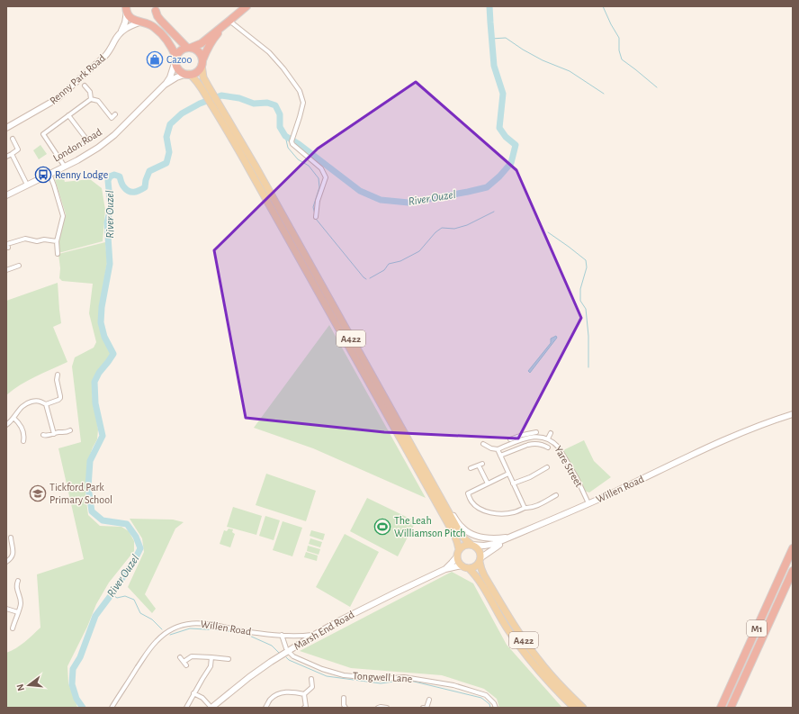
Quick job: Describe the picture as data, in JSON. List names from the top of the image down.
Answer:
{
  "streets": {
    "highway": ["M1"],
    "main road": ["A422"],
    "street": [
      "Renny Park Road",
      "London Road",
      "Yare Street",
      "Willen Road",
      "Marsh End Road",
      "Tongwell Lane"
    ]
  },
  "crossings": [
    ["London Road", "A422"],
    ["A422", "Willen Road"],
    ["A422", "Marsh End Road"],
    ["Yare Street", "Willen Road"],
    ["Willen Road", "Marsh End Road"],
    ["Marsh End Road", "Tongwell Lane"]
  ],
  "water": ["River Ouzel"],
  "places": {
    "shop": ["Cazoo"],
    "bus stop": ["Renny Lodge"],
    "school or university": ["Tickford Park Primary School"],
    "sports": ["The Leah Williamson Pitch"]
  },
  "north": "left"
}
